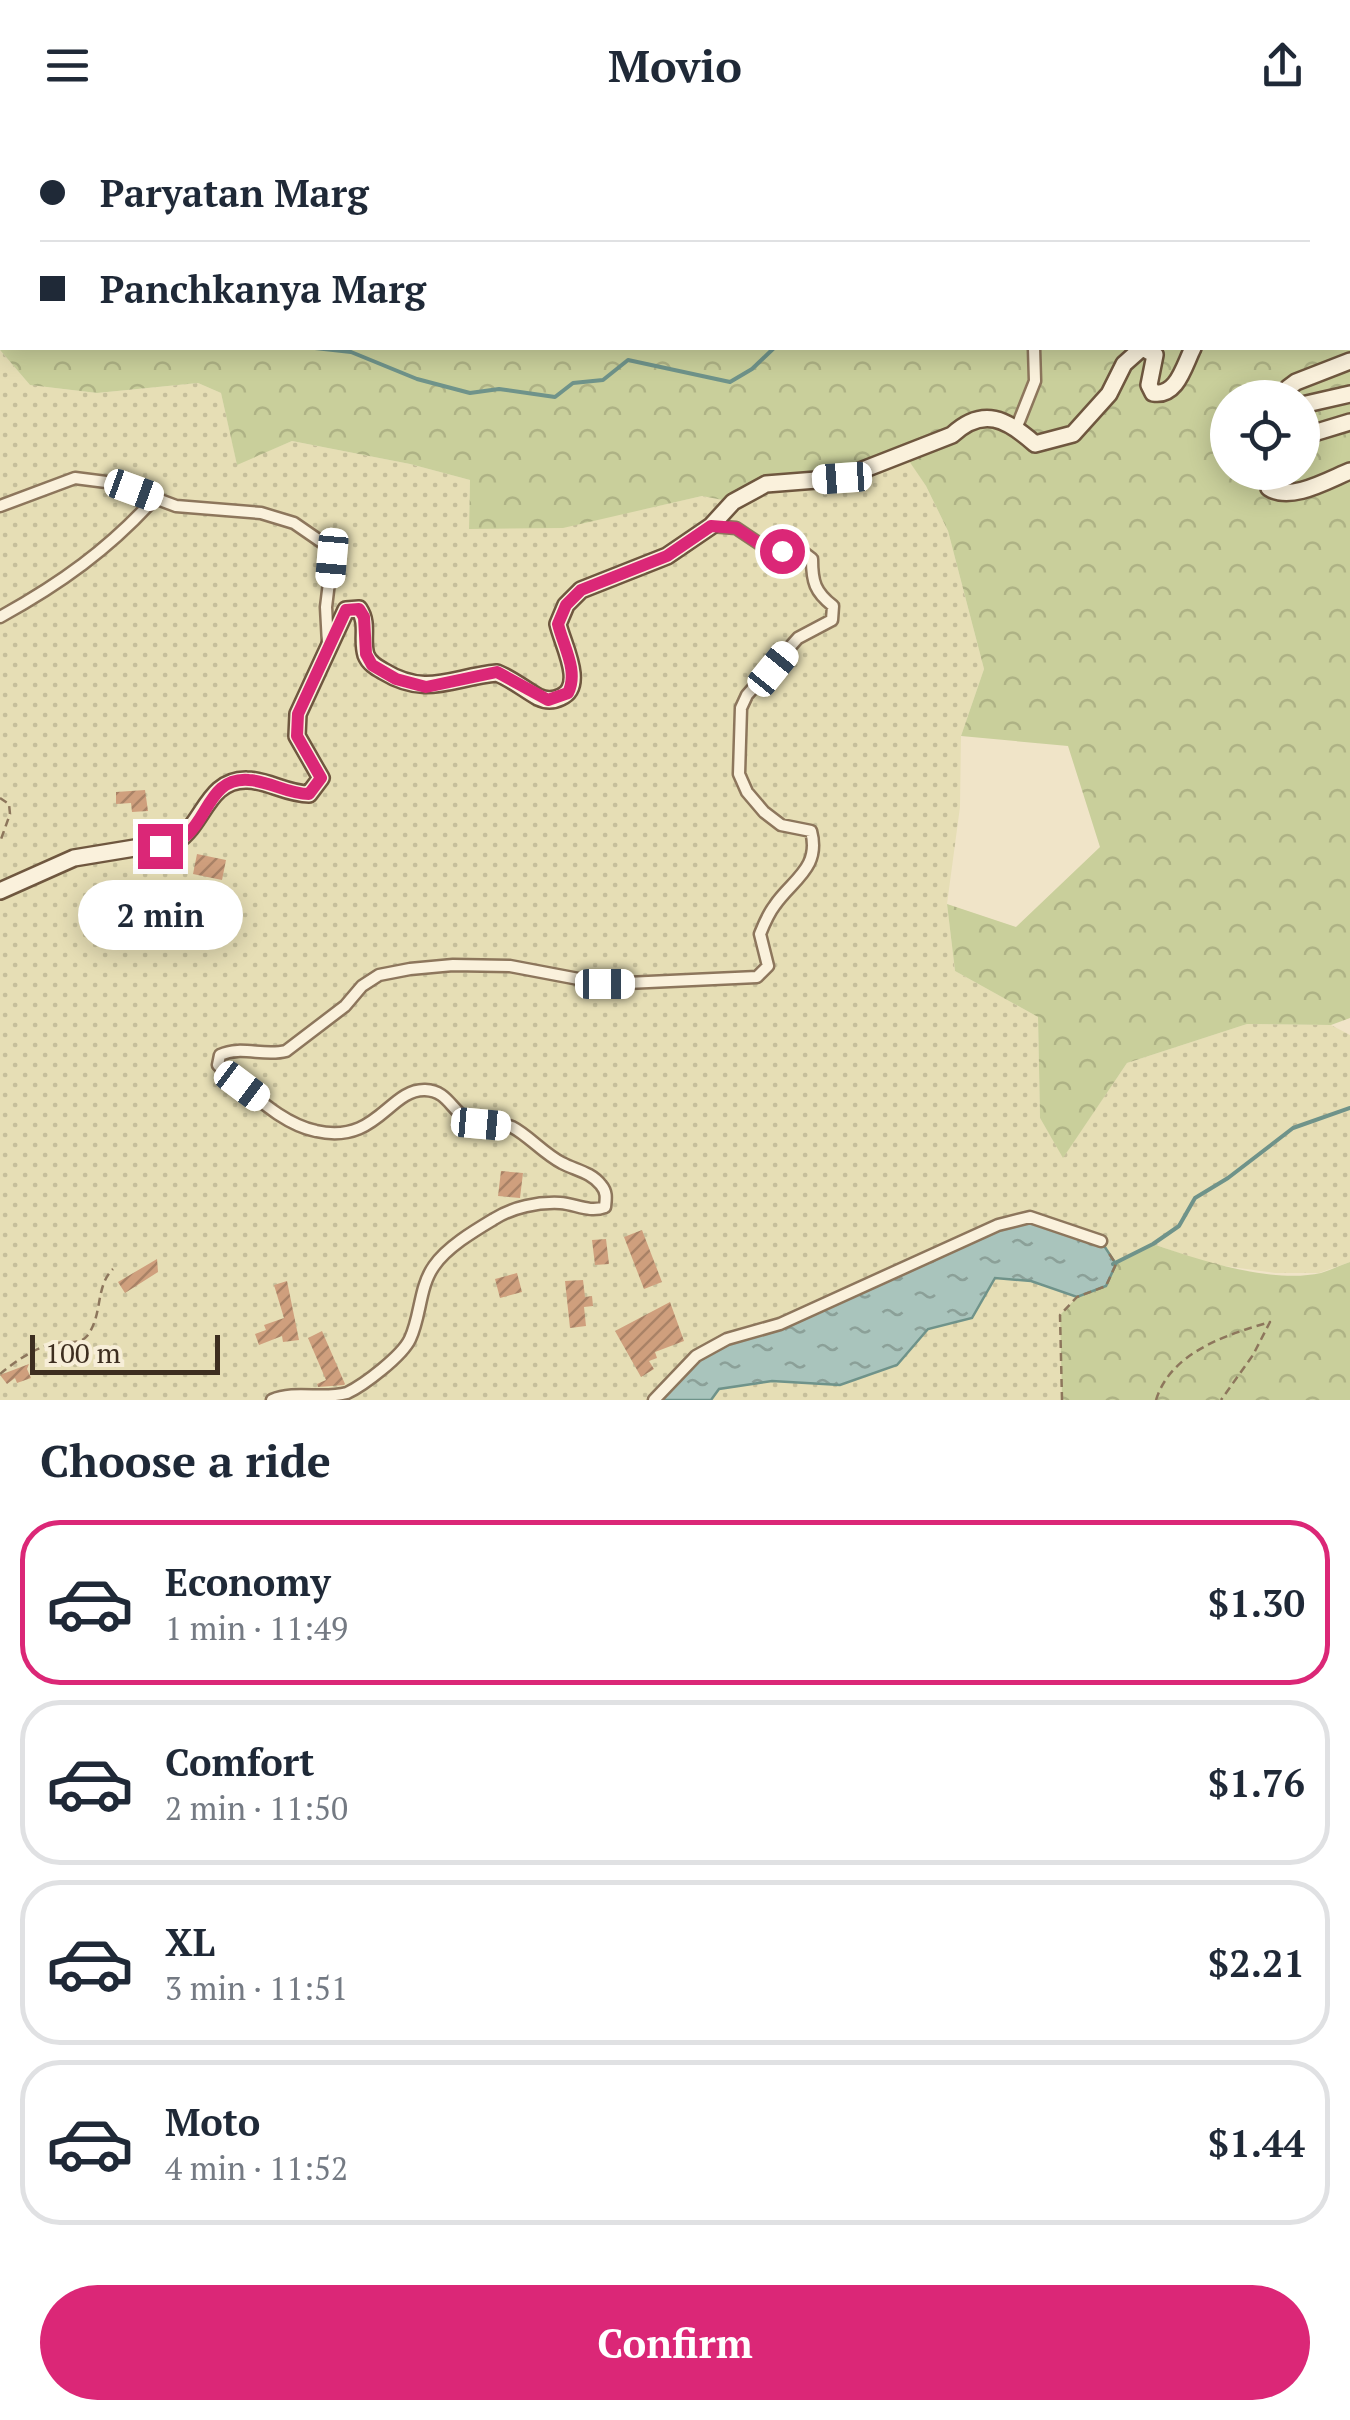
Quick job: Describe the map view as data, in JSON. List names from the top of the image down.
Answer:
{
  "scale_bar": "100 m",
  "page": {
    "header": "Movio",
    "banner": ["Paryatan Marg", "Panchkanya Marg"],
    "bubble": "2 min",
    "scale": "100 m",
    "heading": "Choose a ride",
    "list": [
      {
        "name": "Economy",
        "note": "1 min · 11:49",
        "value": "$1.30"
      },
      {
        "name": "Comfort",
        "note": "2 min · 11:50",
        "value": "$1.76"
      },
      {
        "name": "XL",
        "note": "3 min · 11:51",
        "value": "$2.21"
      },
      {
        "name": "Moto",
        "note": "4 min · 11:52",
        "value": "$1.44"
      }
    ],
    "buttons": "Confirm"
  }
}
